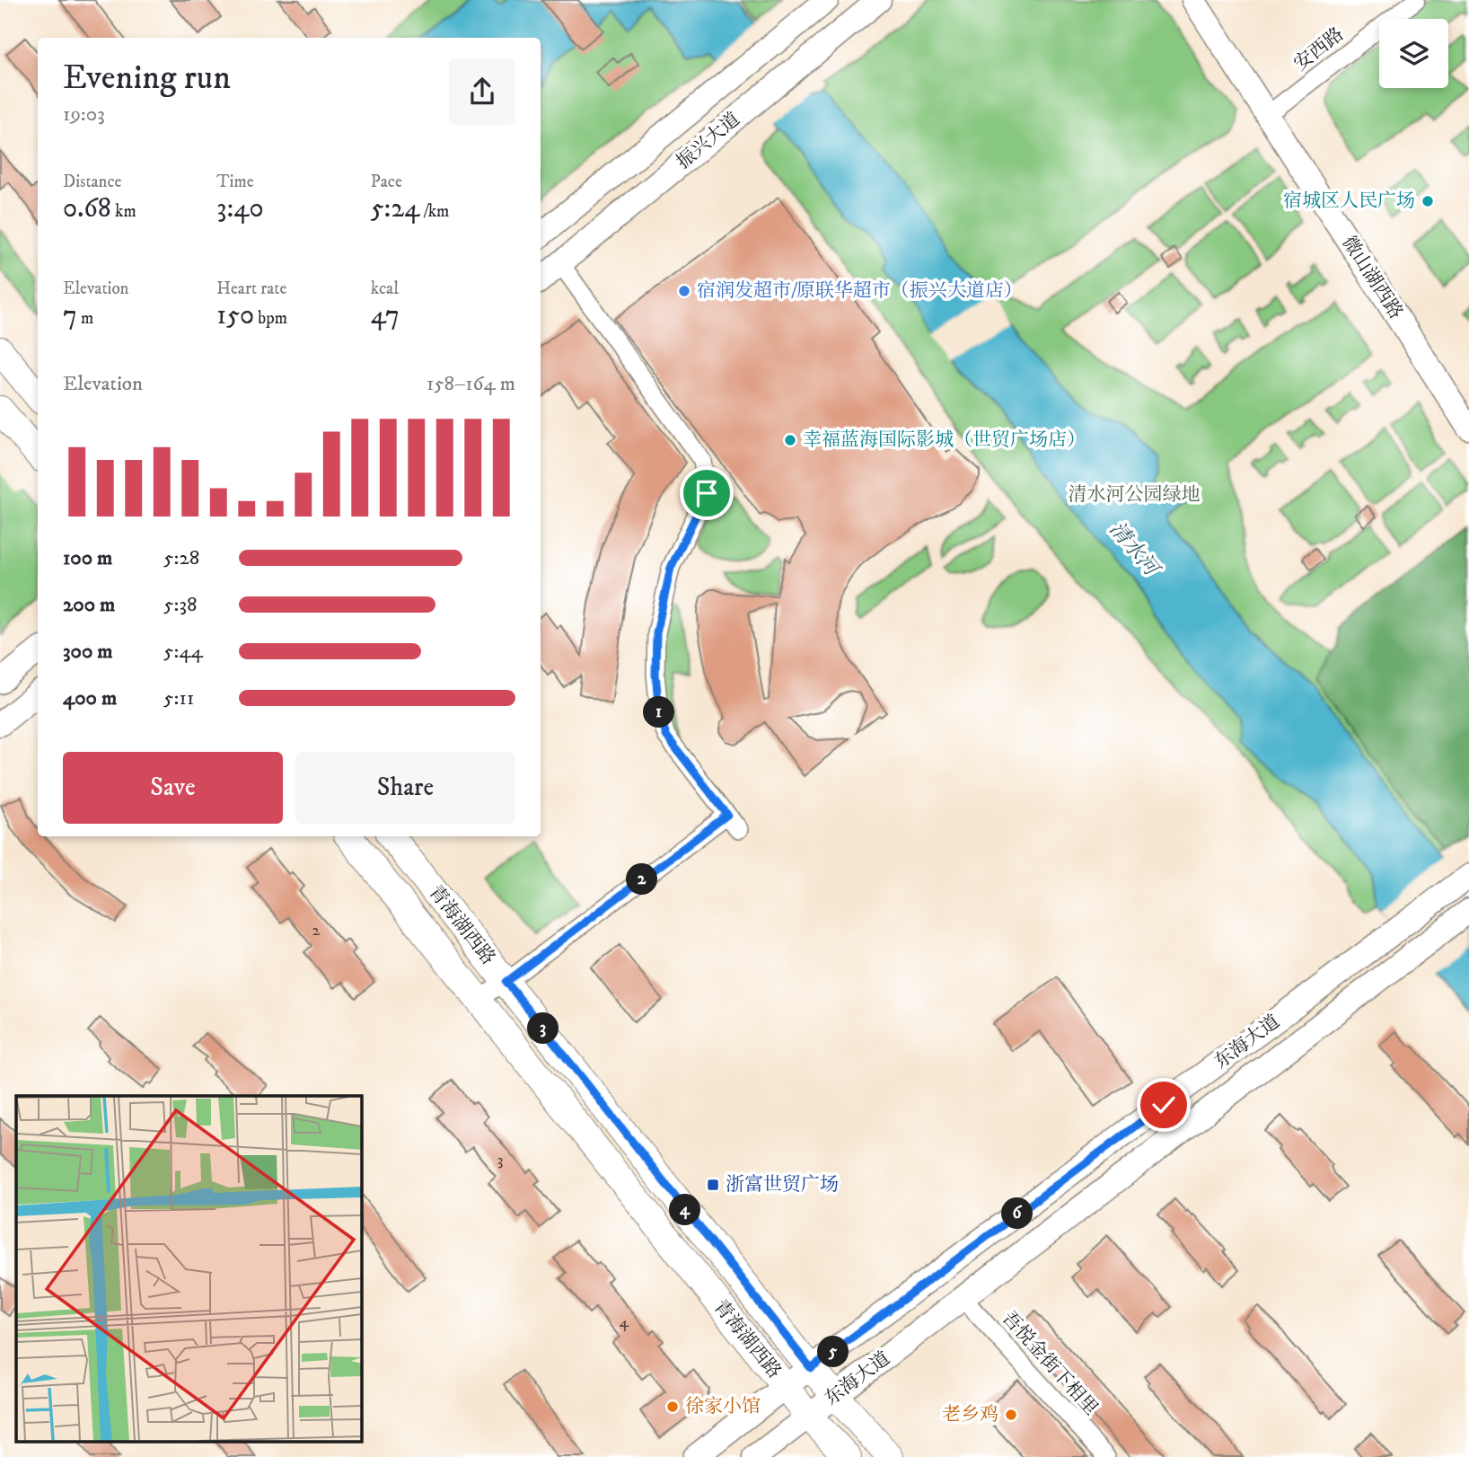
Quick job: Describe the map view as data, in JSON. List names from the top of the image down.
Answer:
{
  "streets": {
    "main road": ["青海湖西路"],
    "street": [
      "安西路",
      "振兴大道",
      "微山湖西路",
      "东海大道",
      "吾悦金街下相里"
    ]
  },
  "crossings": [
    ["安西路", "微山湖西路"],
    ["青海湖西路", "东海大道"],
    ["东海大道", "吾悦金街下相里"]
  ],
  "water": ["清水河"],
  "parks": ["清水河公园绿地"],
  "places": {
    "other": [
      "宿城区人民广场",
      "宿润发超市/原联华超市（振兴大道店）",
      "幸福蓝海国际影城（世贸广场店）",
      "徐家小馆",
      "老乡鸡"
    ],
    "transit": ["浙富世贸广场"]
  },
  "house_numbers": ["2", "3", "4"],
  "page": {
    "heading": ["Evening run", "19:03"],
    "stats": [
      ["Distance", "0.68 km"],
      ["Time", "3:40"],
      ["Pace", "5:24 /km"],
      ["Elevation", "7 m"],
      ["Heart rate", "150 bpm"],
      ["kcal", "47"]
    ],
    "chart": ["Elevation", "158–164 m"],
    "list": [
      {
        "name": "100 m",
        "note": "5:28"
      },
      {
        "name": "200 m",
        "note": "5:38"
      },
      {
        "name": "300 m",
        "note": "5:44"
      },
      {
        "name": "400 m",
        "note": "5:11"
      }
    ],
    "pins": [
      "1",
      "2",
      "3",
      "4",
      "6",
      "5"
    ],
    "buttons": ["Save", "Share"]
  }
}
